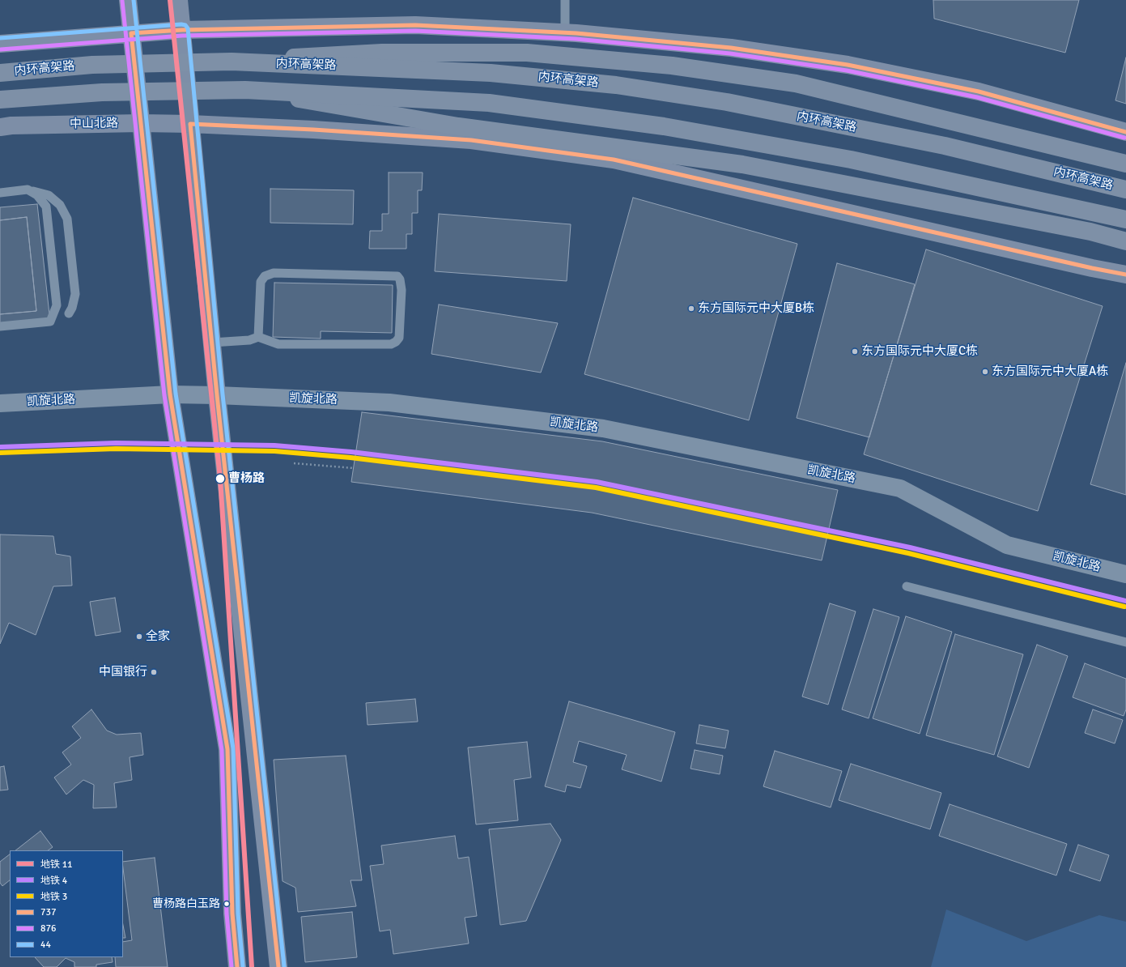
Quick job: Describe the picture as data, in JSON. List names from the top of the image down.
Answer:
{
  "streets": {
    "highway": ["内环高架路"],
    "main road": ["中山北路"],
    "street": ["凯旋北路"]
  },
  "places": [
    "东方国际元中大厦B栋",
    "东方国际元中大厦C栋",
    "东方国际元中大厦A栋",
    "曹杨路",
    "全家",
    "中国银行",
    "曹杨路白玉路"
  ],
  "lines": [
    "metro line 11",
    "transit line 44",
    "transit line 876",
    "transit line 737",
    "metro line 4",
    "metro line 3"
  ],
  "legend": [
    "地铁 11",
    "地铁 4",
    "地铁 3",
    "737",
    "876",
    "44"
  ]
}
